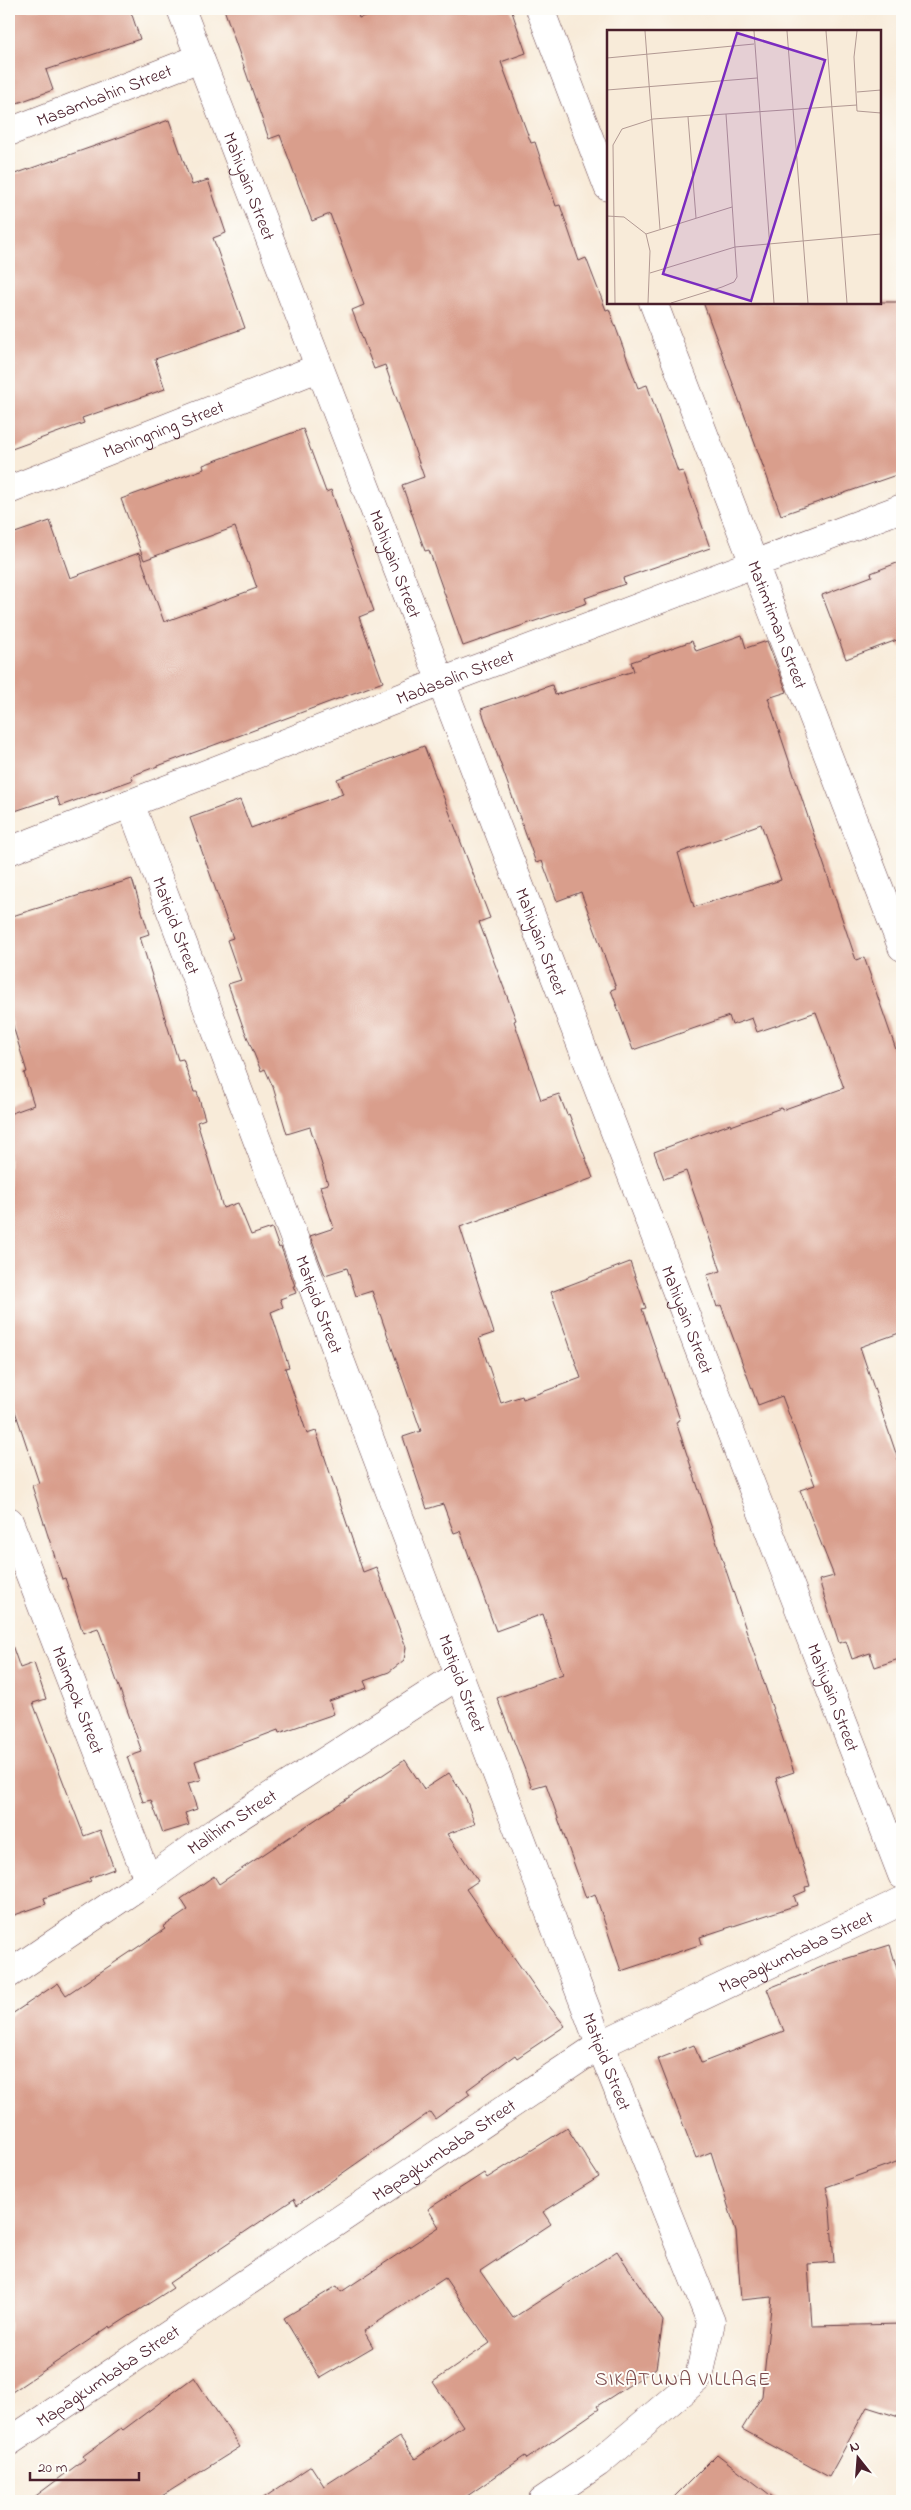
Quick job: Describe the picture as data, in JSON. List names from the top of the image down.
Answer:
{
  "streets": {
    "street": [
      "Masambahin Street",
      "Mahiyain Street",
      "Maningning Street",
      "Matimtiman Street",
      "Madasalin Street",
      "Matipid Street",
      "Maimpok Street",
      "Malihim Street",
      "Mapagkumbaba Street"
    ]
  },
  "crossings": [
    ["Masambahin Street", "Mahiyain Street"],
    ["Mahiyain Street", "Maningning Street"],
    ["Mahiyain Street", "Madasalin Street"],
    ["Matimtiman Street", "Madasalin Street"],
    ["Madasalin Street", "Matipid Street"],
    ["Matipid Street", "Malihim Street"],
    ["Matipid Street", "Mapagkumbaba Street"],
    ["Maimpok Street", "Malihim Street"]
  ],
  "districts": ["SIKATUNA VILLAGE"],
  "scale_bar": "20 m",
  "north": "top"
}
